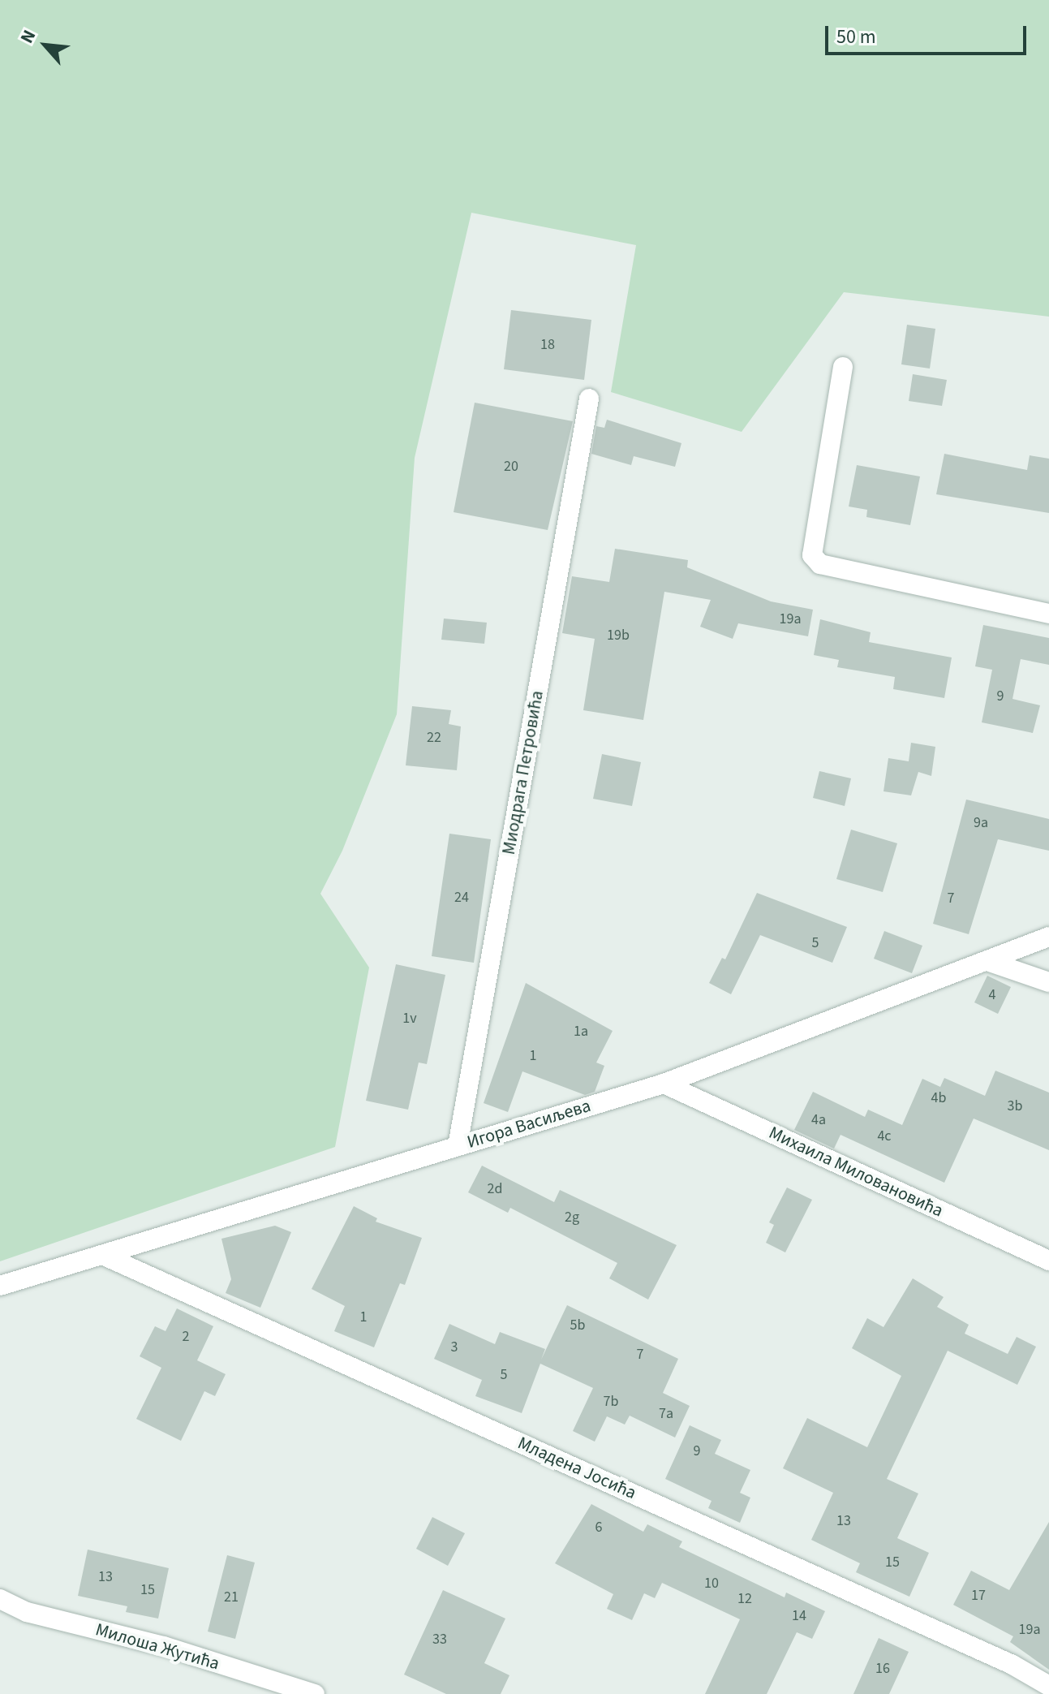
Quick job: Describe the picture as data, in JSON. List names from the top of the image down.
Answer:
{
  "streets": {
    "street": [
      "Миодрага Петровића",
      "Игора Васиљева",
      "Михаила Миловановића",
      "Младена Јосића",
      "Милоша Жутића"
    ]
  },
  "crossings": [
    ["Миодрага Петровића", "Игора Васиљева"],
    ["Игора Васиљева", "Михаила Миловановића"],
    ["Игора Васиљева", "Младена Јосића"]
  ],
  "house_numbers": [
    "18",
    "20",
    "19a",
    "19b",
    "9",
    "22",
    "9a",
    "24",
    "7",
    "5",
    "4",
    "1v",
    "1a",
    "1",
    "4b",
    "3b",
    "4a",
    "4c",
    "2d",
    "2g",
    "1",
    "5b",
    "2",
    "3",
    "7",
    "5",
    "7b",
    "7a",
    "9",
    "13",
    "6",
    "15",
    "13",
    "10",
    "15",
    "17",
    "21",
    "12",
    "14",
    "19a",
    "33",
    "16"
  ],
  "scale_bar": "50 m",
  "north": "top left"
}
